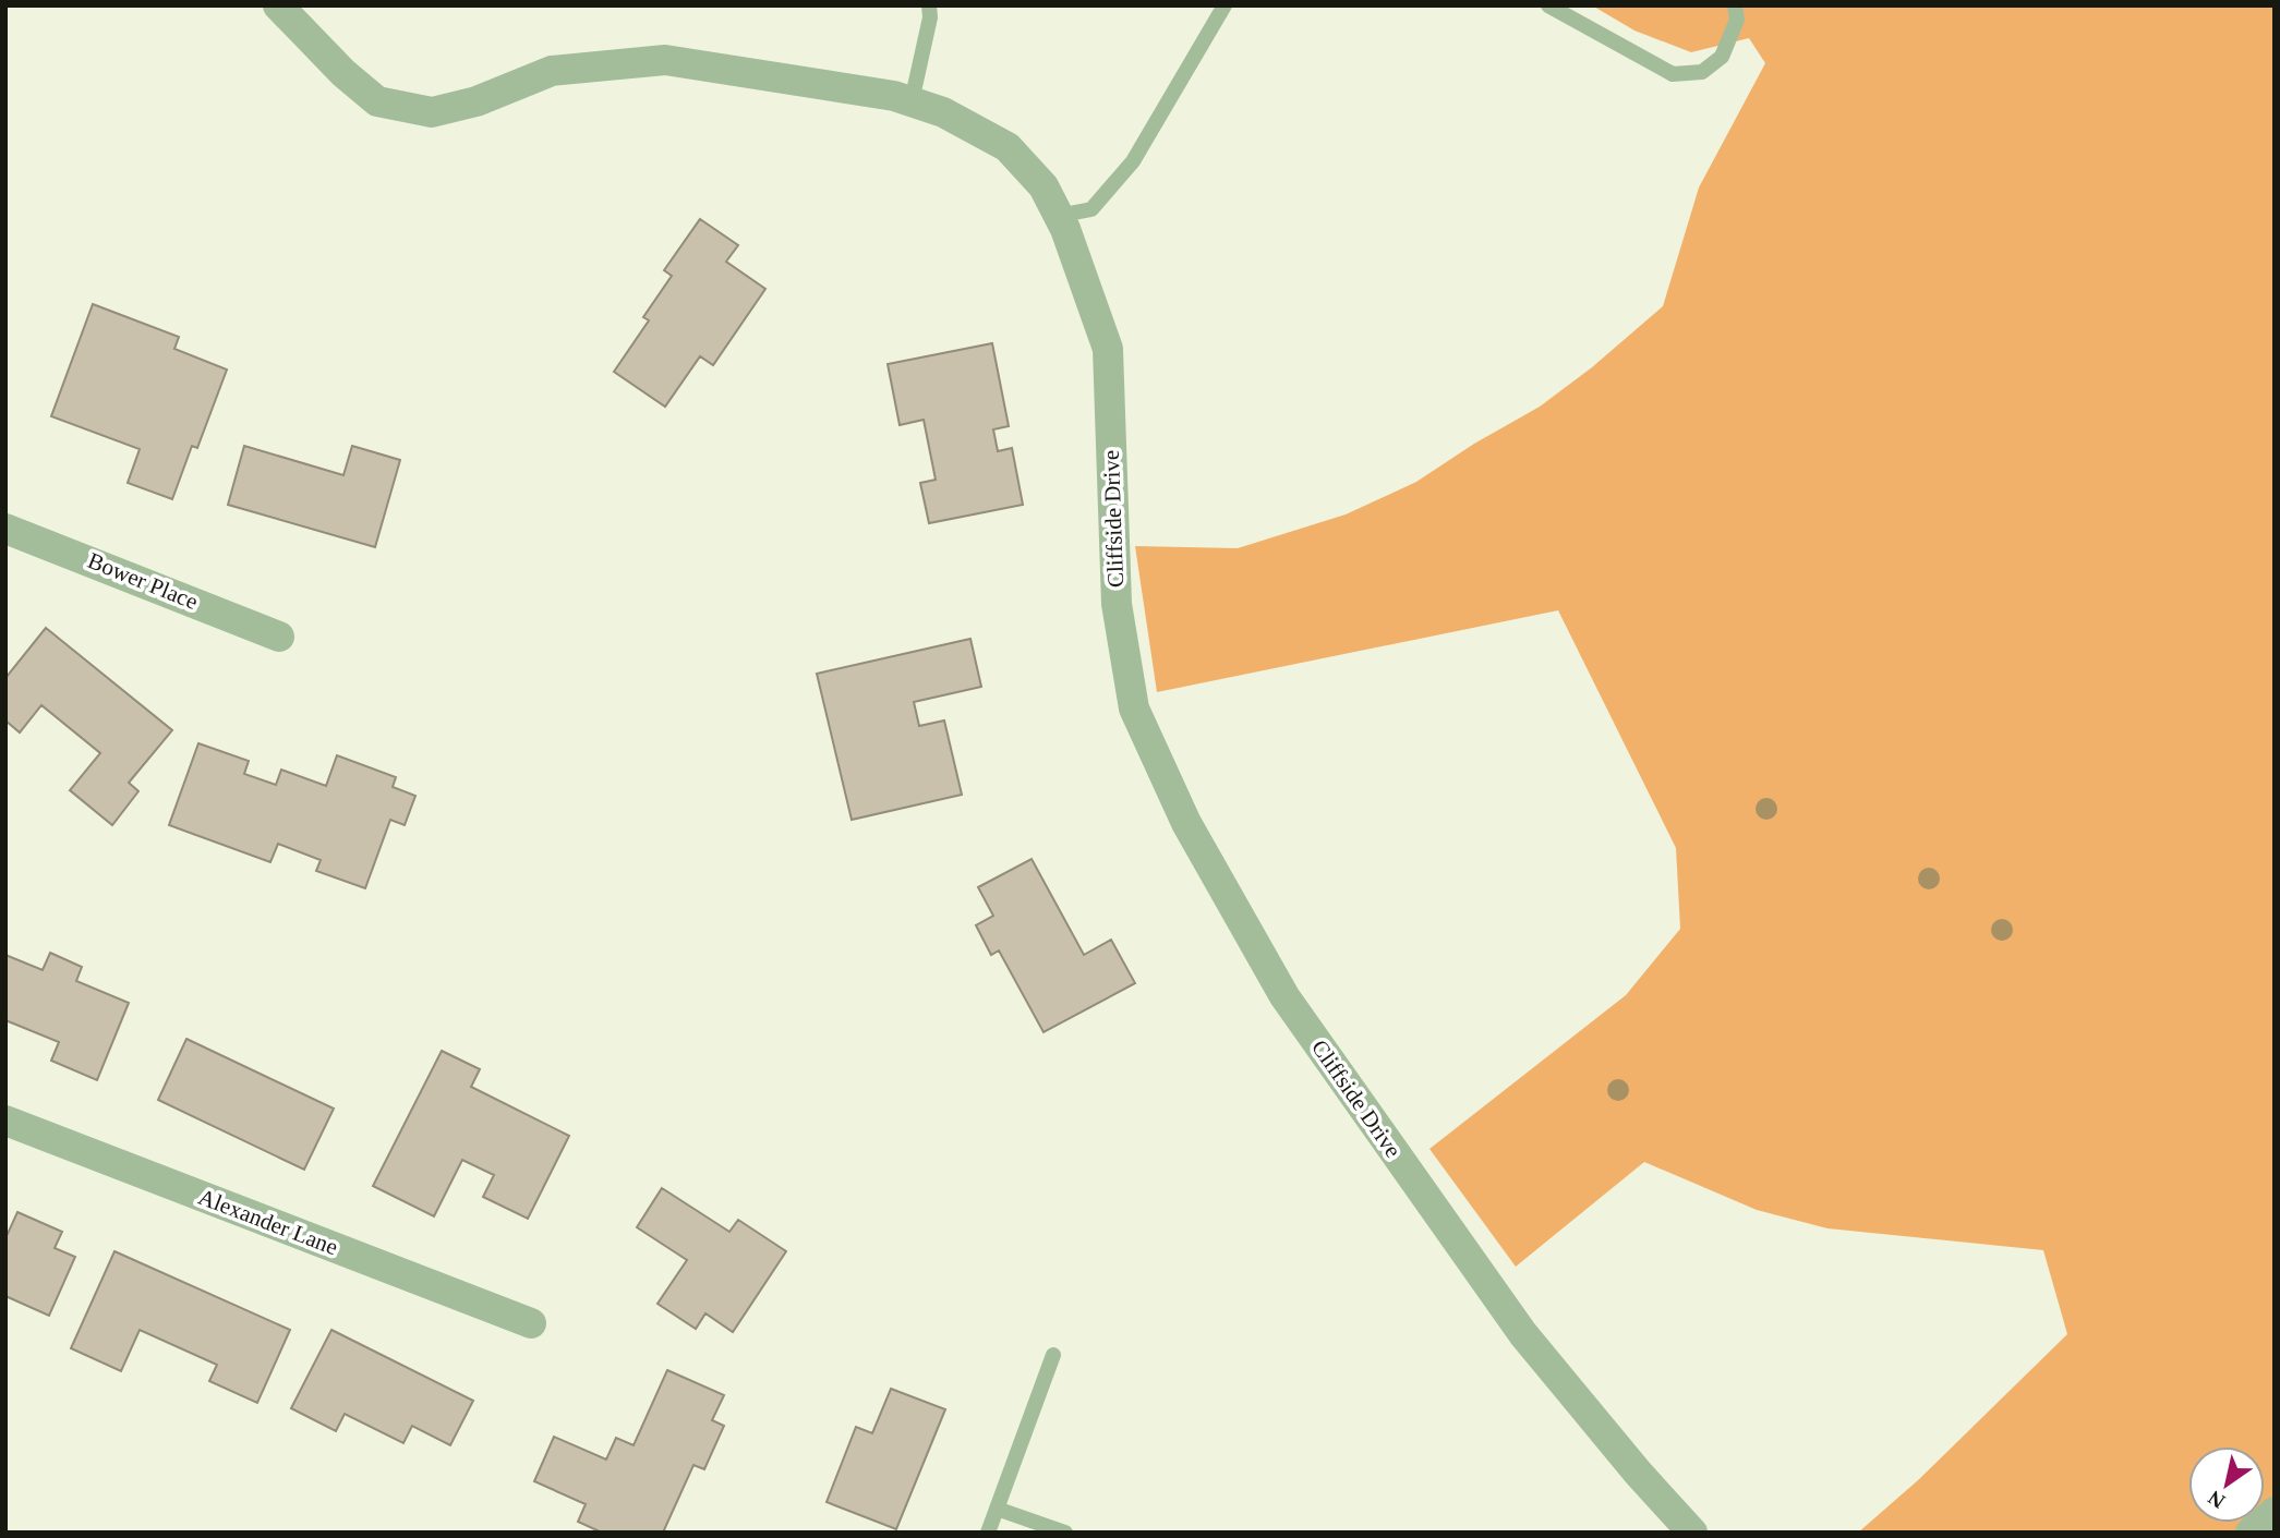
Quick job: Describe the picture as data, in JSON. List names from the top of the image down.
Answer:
{
  "streets": {
    "street": ["Cliffside Drive", "Bower Place", "Alexander Lane"]
  },
  "north": "bottom left"
}
